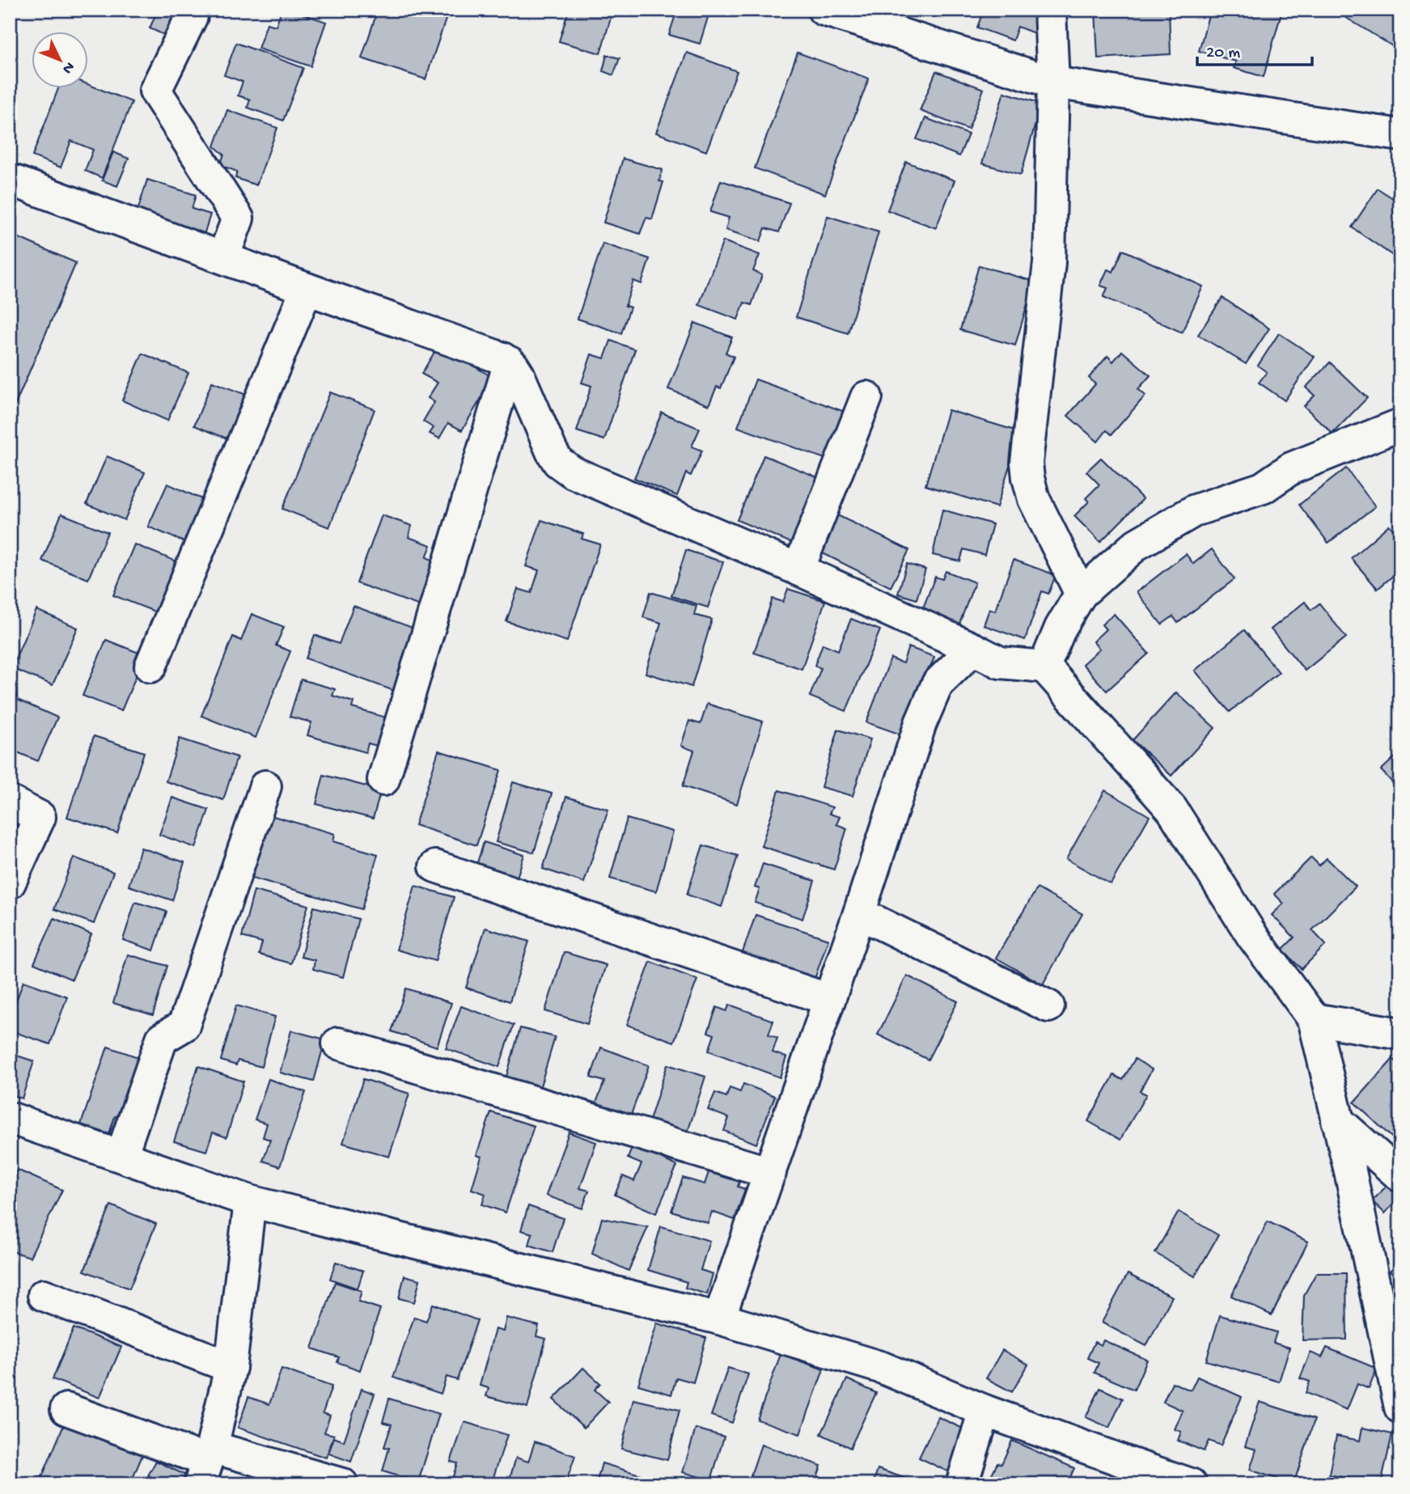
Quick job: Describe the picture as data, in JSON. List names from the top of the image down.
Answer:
{
  "scale_bar": "20 m",
  "north": "bottom right"
}
